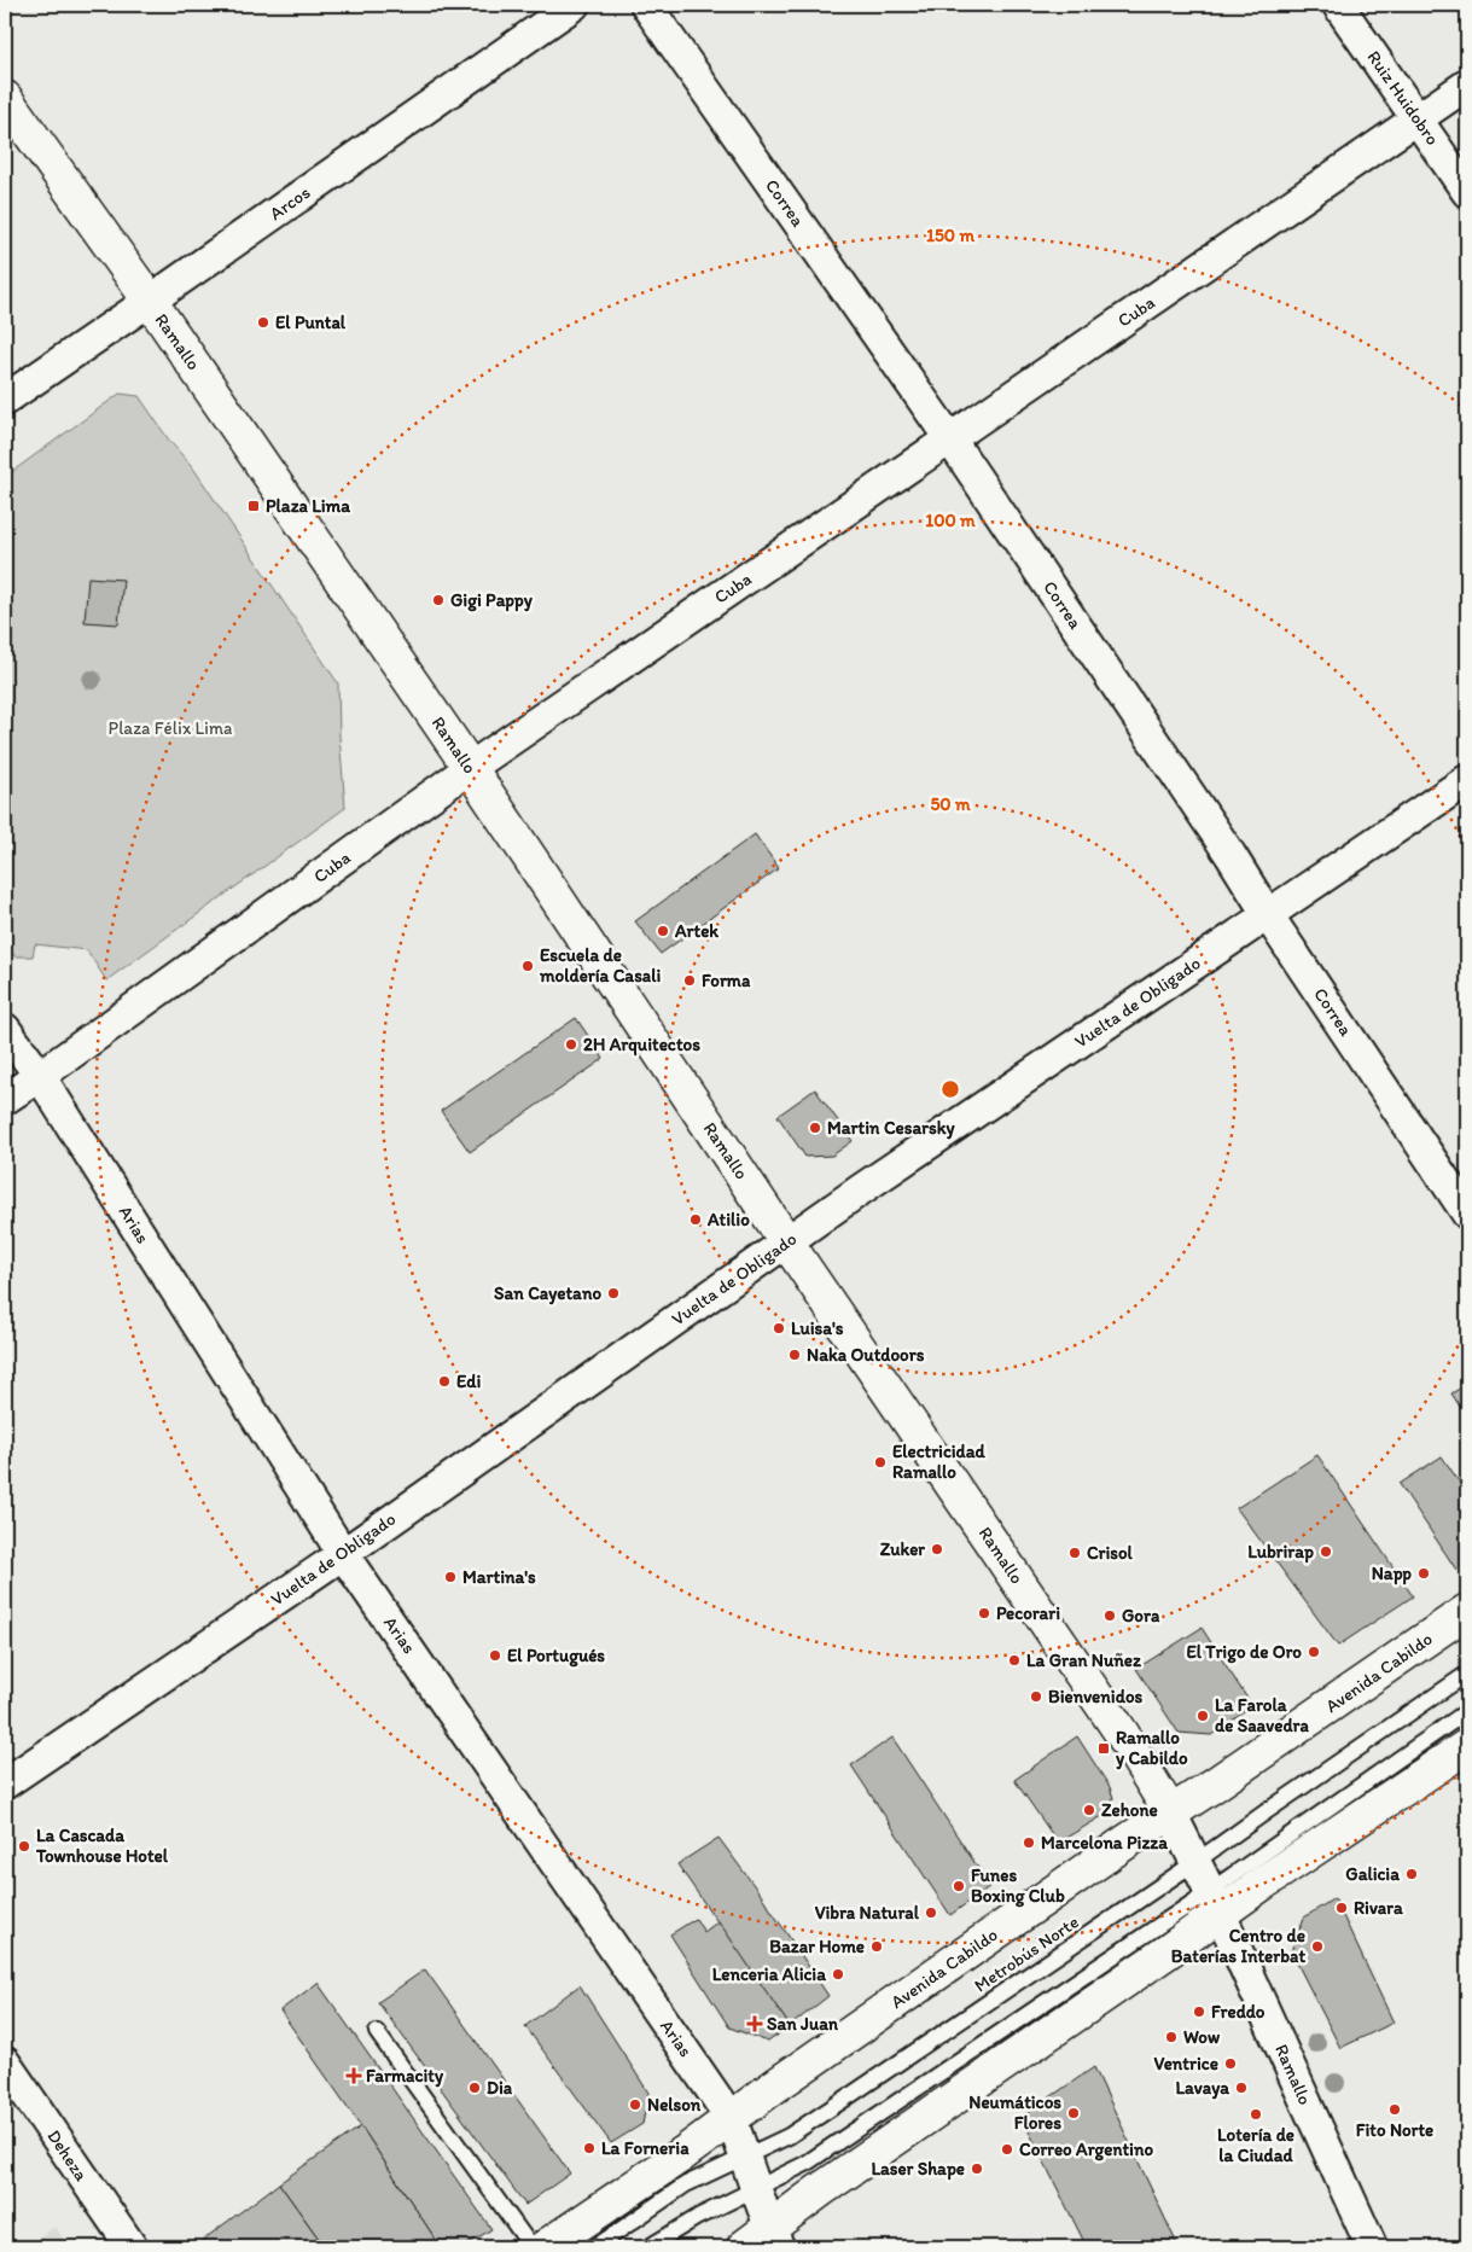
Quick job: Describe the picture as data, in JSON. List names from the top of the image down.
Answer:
{
  "streets": {
    "street": [
      "Ruiz Huidobro",
      "Arcos",
      "Correa",
      "Cuba",
      "Ramallo",
      "Vuelta de Obligado",
      "Arias",
      "Avenida Cabildo",
      "Deheza"
    ],
    "lane": ["Metrobús Norte"]
  },
  "crossings": [
    ["Ruiz Huidobro", "Cuba"],
    ["Arcos", "Ramallo"],
    ["Correa", "Cuba"],
    ["Correa", "Vuelta de Obligado"],
    ["Cuba", "Ramallo"],
    ["Cuba", "Arias"],
    ["Ramallo", "Vuelta de Obligado"],
    ["Ramallo", "Avenida Cabildo"],
    ["Ramallo", "Metrobús Norte"],
    ["Vuelta de Obligado", "Arias"],
    ["Arias", "Avenida Cabildo"],
    ["Arias", "Metrobús Norte"]
  ],
  "parks": ["Plaza Félix Lima"],
  "places": {
    "other": [
      "El Puntal",
      "Gigi Pappy",
      "Artek",
      "Escuela de moldería Casali",
      "Forma",
      "2H Arquitectos",
      "Martin Cesarsky",
      "Atilio",
      "San Cayetano",
      "Luisa's",
      "Naka Outdoors",
      "Edi",
      "Electricidad Ramallo",
      "Zuker",
      "Lubrirap",
      "Crisol",
      "Napp",
      "Martina's",
      "Pecorari",
      "Gora",
      "El Trigo de Oro",
      "El Portugués",
      "La Gran Nuñez",
      "Bienvenidos",
      "La Farola de Saavedra",
      "Zehone",
      "Marcelona Pizza",
      "La Cascada Townhouse Hotel",
      "Galicia",
      "Funes Boxing Club",
      "Rivara",
      "Vibra Natural",
      "Bazar Home",
      "Centro de Baterías Interbat",
      "Lenceria Alicia",
      "Freddo",
      "Wow",
      "Ventrice",
      "Dia",
      "Lavaya",
      "Nelson",
      "Fito Norte",
      "Neumáticos Flores",
      "Lotería de la Ciudad",
      "La Forneria",
      "Correo Argentino",
      "Laser Shape"
    ],
    "transit": ["Plaza Lima", "Ramallo y Cabildo"],
    "health": ["San Juan", "Farmacity"]
  },
  "rings": ["150 m", "100 m", "50 m"]
}
